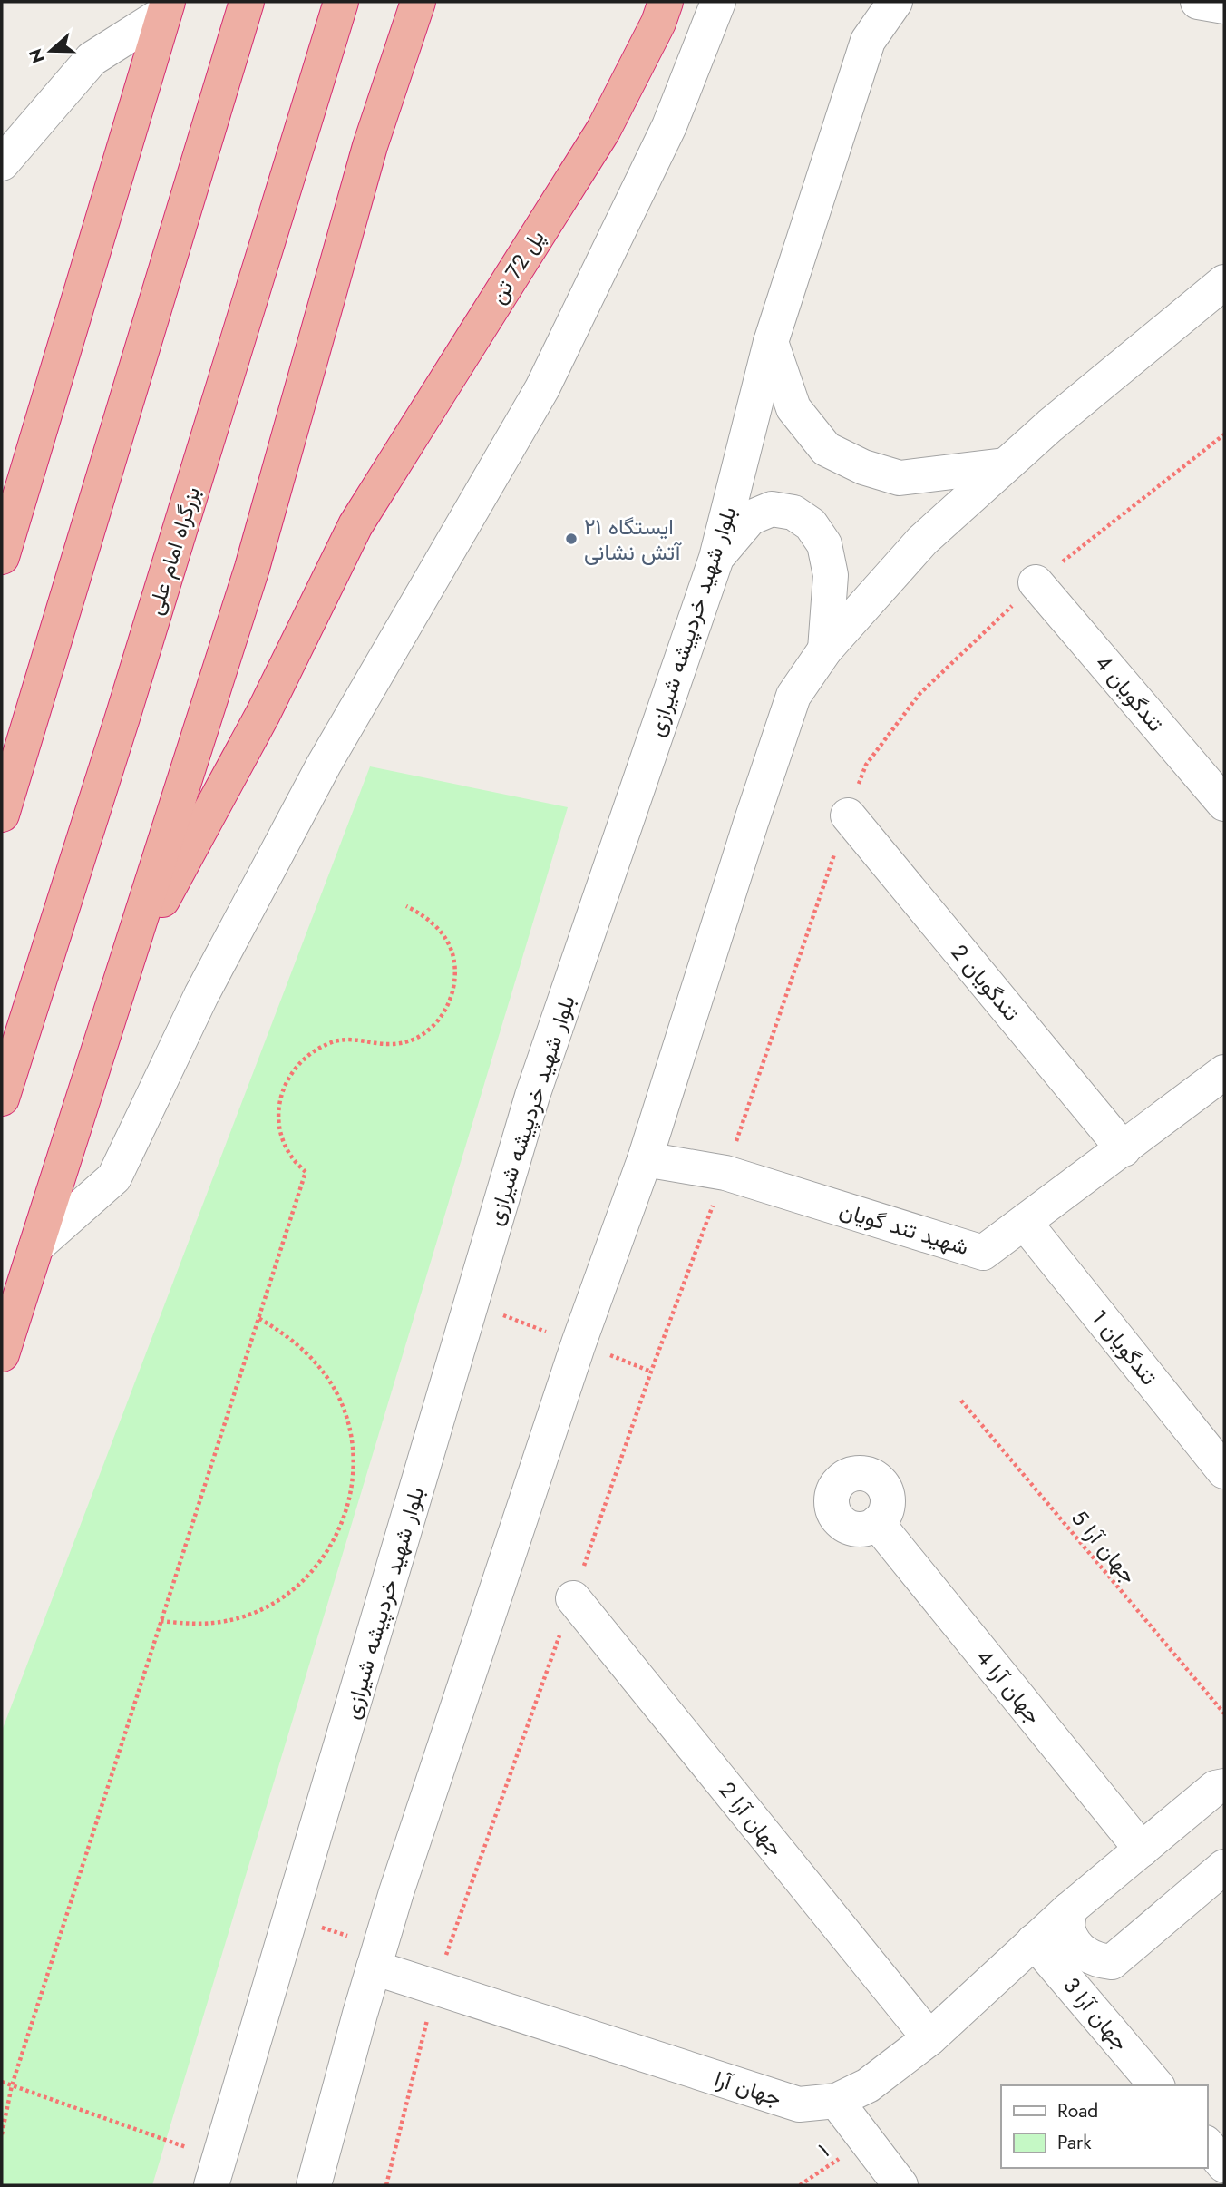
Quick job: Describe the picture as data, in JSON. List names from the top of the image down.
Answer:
{
  "streets": {
    "highway": ["پل 72 تن", "بزرگراه امام علی"],
    "street": [
      "بلوار شهید خردپیشه شیرازی",
      "تندگویان 4",
      "تندگویان 2",
      "شهید تند گویان",
      "تندگویان 1",
      "جهان آرا 4",
      "جهان آرا 2",
      "جهان آرا 3",
      "جهان آرا"
    ],
    "path": ["جهان آرا 5", "۱"]
  },
  "crossings": [
    ["تندگویان 2", "شهید تند گویان"],
    ["شهید تند گویان", "تندگویان 1"],
    ["جهان آرا 4", "جهان آرا"],
    ["جهان آرا 2", "جهان آرا"],
    ["جهان آرا 3", "جهان آرا"]
  ],
  "places": ["ایستگاه ۲۱ آتش نشانی"],
  "legend": ["Road", "Park"],
  "north": "left"
}
